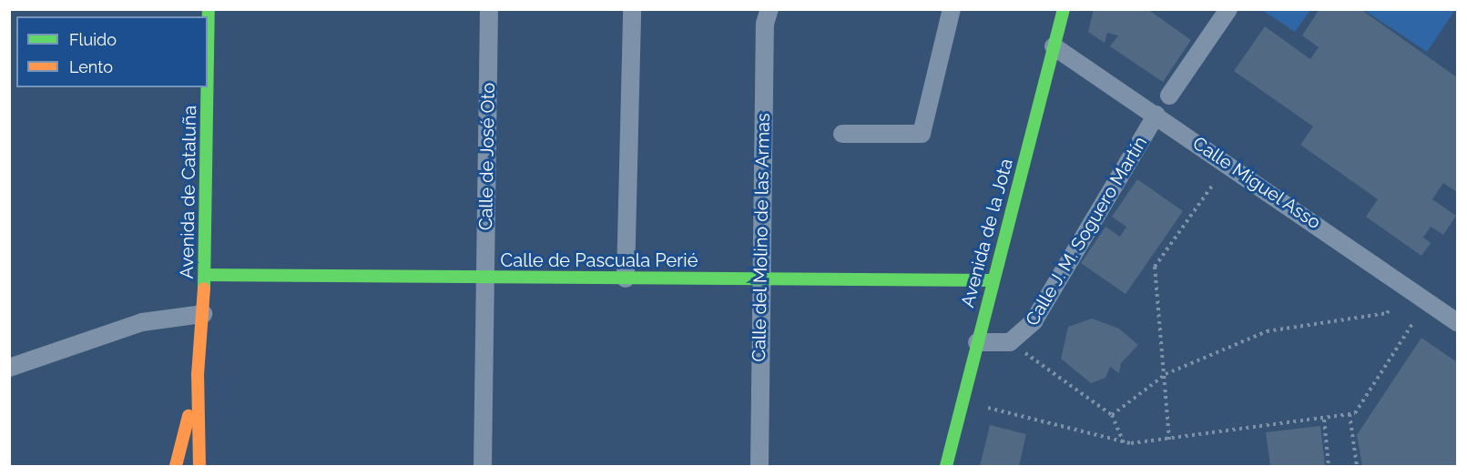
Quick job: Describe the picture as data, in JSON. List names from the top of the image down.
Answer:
{
  "streets": {
    "street": [
      "Calle de José Oto",
      "Calle Miguel Asso",
      "Avenida de Cataluña",
      "Calle J. M. Soguero Martín",
      "Avenida de la Jota",
      "Calle del Molino de las Armas",
      "Calle de Pascuala Perié"
    ]
  },
  "crossings": [
    ["Calle de José Oto", "Calle de Pascuala Perié"],
    ["Calle Miguel Asso", "Calle J. M. Soguero Martín"],
    ["Calle Miguel Asso", "Avenida de la Jota"],
    ["Avenida de Cataluña", "Calle de Pascuala Perié"],
    ["Calle J. M. Soguero Martín", "Avenida de la Jota"],
    ["Avenida de la Jota", "Calle de Pascuala Perié"],
    ["Calle del Molino de las Armas", "Calle de Pascuala Perié"]
  ],
  "legend": ["Fluido", "Lento"]
}
